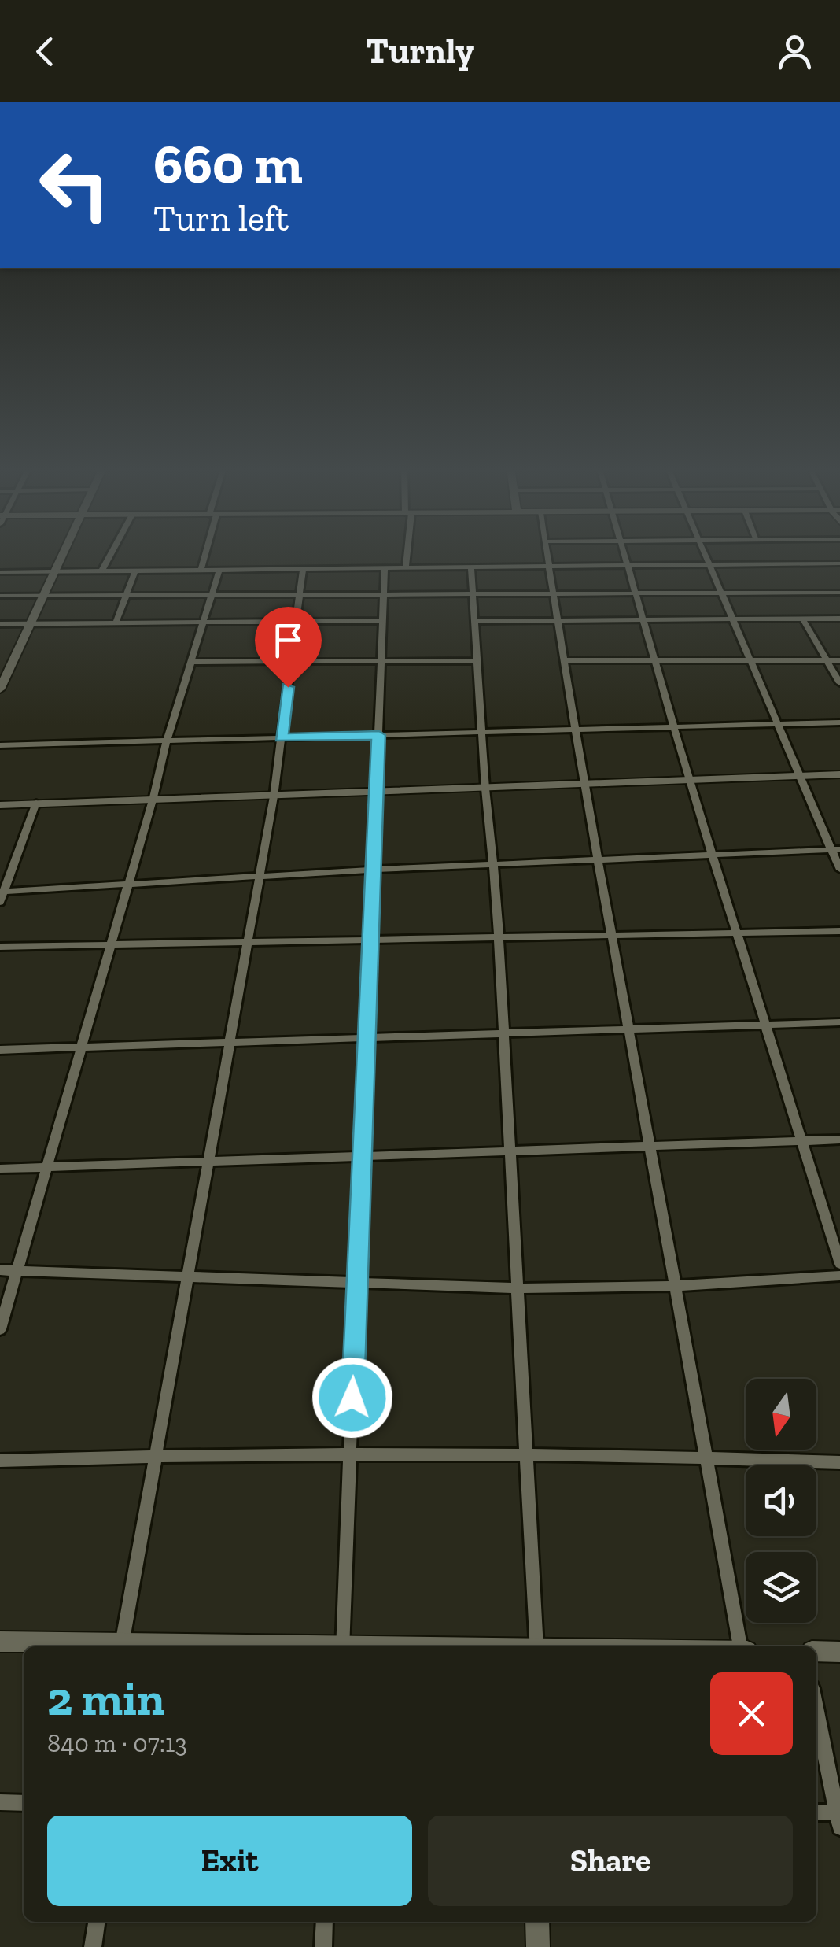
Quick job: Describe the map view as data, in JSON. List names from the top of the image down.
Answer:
{
  "north": "bottom",
  "page": {
    "header": "Turnly",
    "turn": ["660 m", "Turn left"],
    "heading": ["2 min", "840 m · 07:13"],
    "buttons": ["Exit", "Share"]
  }
}
